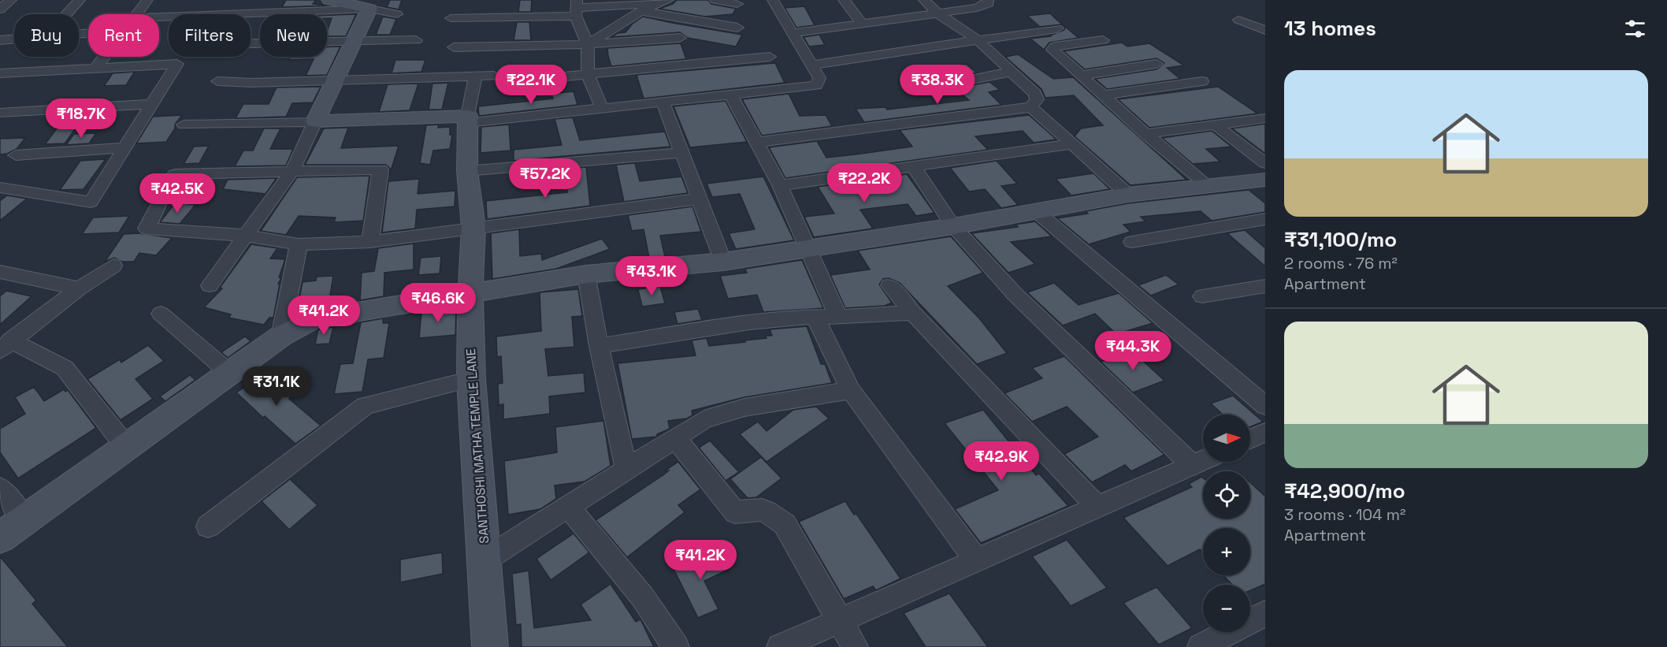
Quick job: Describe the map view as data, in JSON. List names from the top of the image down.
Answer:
{
  "streets": {
    "street": ["SANTHOSHI MATHA TEMPLE LANE"]
  },
  "north": "right",
  "page": {
    "heading": "13 homes",
    "chip": [
      "Buy",
      "Rent",
      "Filters",
      "New"
    ],
    "list": [
      {
        "name": "₹31,100/mo",
        "note": "2 rooms · 76 m² · Apartment"
      },
      {
        "name": "₹42,900/mo",
        "note": "3 rooms · 104 m² · Apartment"
      }
    ],
    "price": [
      "₹22.1K",
      "₹38.3K",
      "₹18.7K",
      "₹57.2K",
      "₹22.2K",
      "₹42.5K",
      "₹43.1K",
      "₹46.6K",
      "₹41.2K",
      "₹44.3K",
      "₹31.1K",
      "₹42.9K",
      "₹41.2K"
    ],
    "map_buttons": ["+", "−"]
  }
}
